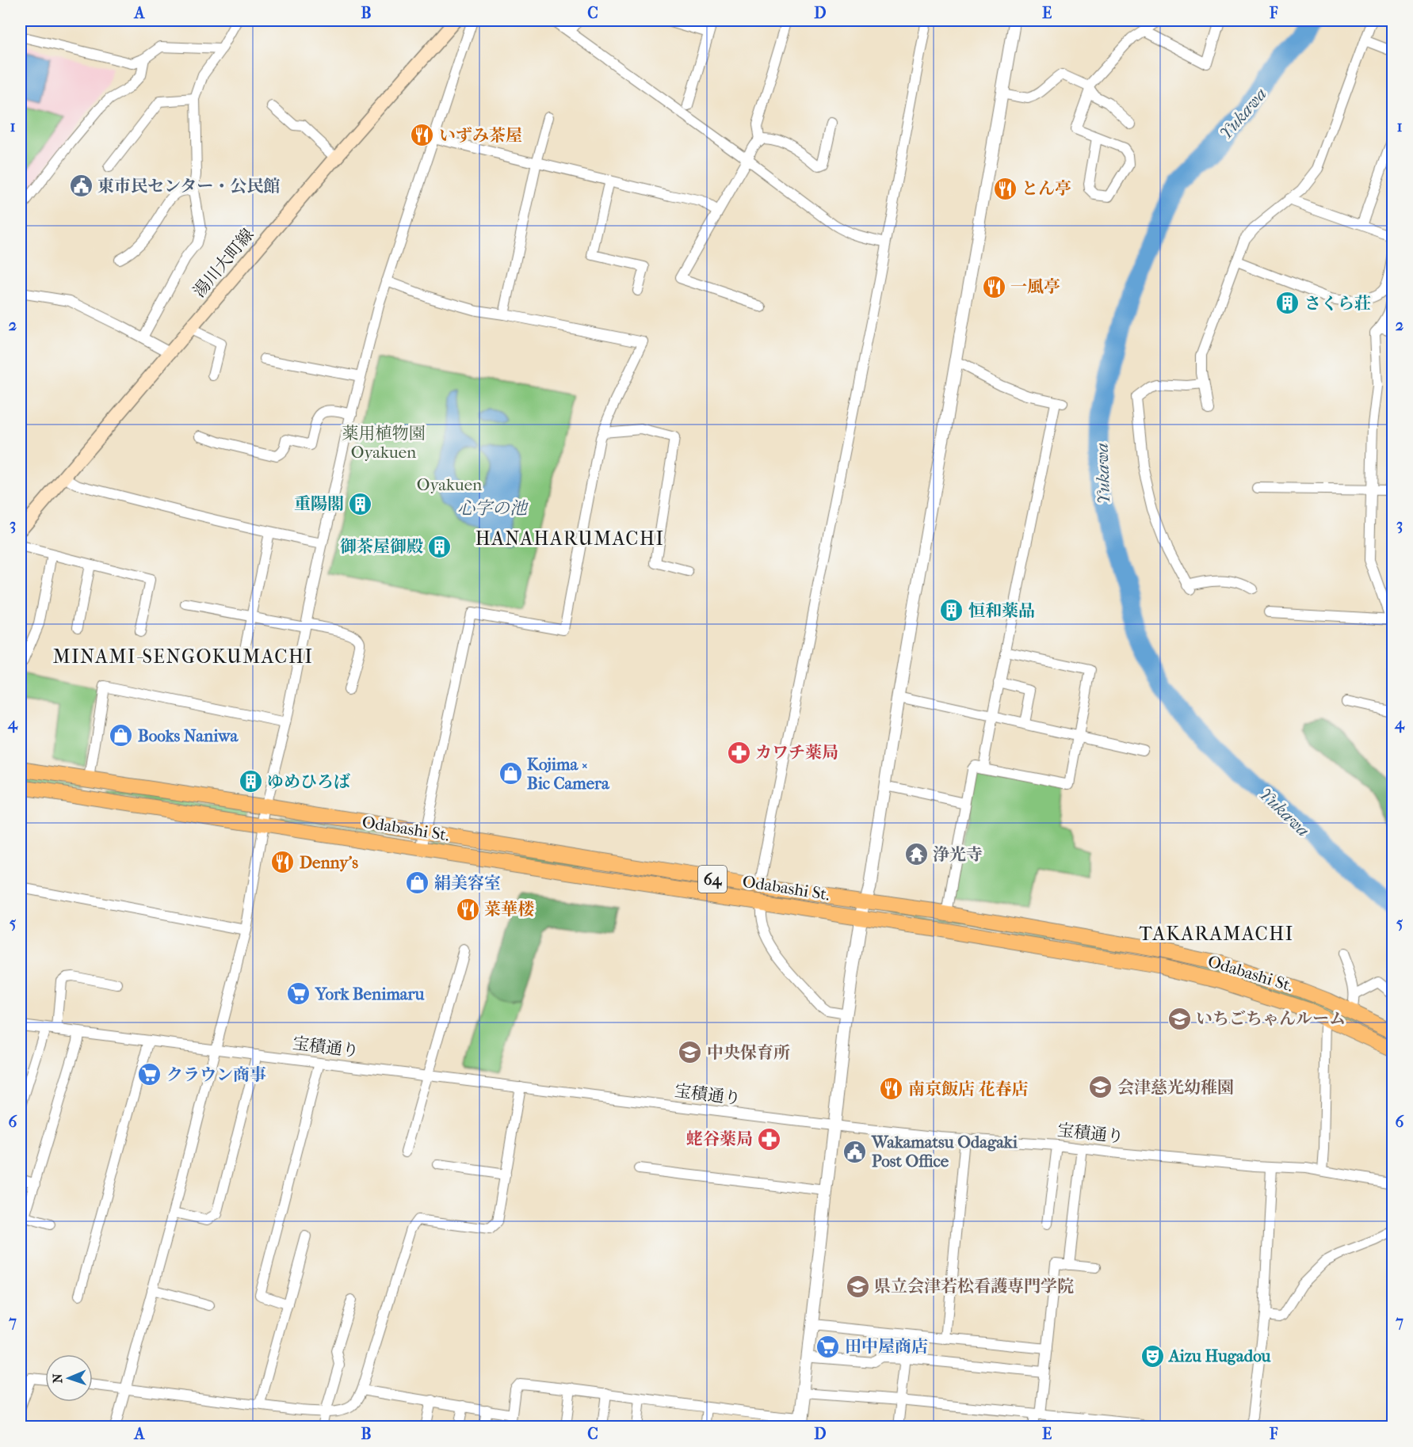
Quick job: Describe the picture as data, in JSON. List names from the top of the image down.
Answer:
{
  "streets": {
    "main road": ["湯川大町線", "Odabashi St.", "64"],
    "street": ["宝積通り"]
  },
  "districts": ["HANAHARUMACHI", "MINAMI-SENGOKUMACHI", "TAKARAMACHI"],
  "water": ["Yukawa", "心字の池"],
  "parks": ["薬用植物園 Oyakuen", "Oyakuen"],
  "places": {
    "restaurant": [
      "いずみ茶屋",
      "とん亭",
      "一風亭",
      "Denny's",
      "菜華楼",
      "南京飯店 花春店"
    ],
    "public building": ["東市民センター・公民館", "Wakamatsu Odagaki Post Office"],
    "building": [
      "さくら荘",
      "重陽閣",
      "御茶屋御殿",
      "恒和薬品",
      "ゆめひろば"
    ],
    "shop": ["Books Naniwa", "Kojima × Bic Camera", "絹美容室"],
    "pharmacy": ["カワチ薬局", "蛯谷薬局"],
    "temple": ["浄光寺"],
    "supermarket": ["York Benimaru", "クラウン商事", "田中屋商店"],
    "school or university": [
      "いちごちゃんルーム",
      "中央保育所",
      "会津慈光幼稚園",
      "県立会津若松看護専門学院"
    ],
    "theatre": ["Aizu Hugadou"]
  },
  "north": "left",
  "grid": {
    "columns": [
      "A",
      "B",
      "C",
      "D",
      "E",
      "F"
    ],
    "rows": [
      "1",
      "2",
      "3",
      "4",
      "5",
      "6",
      "7"
    ]
  }
}
